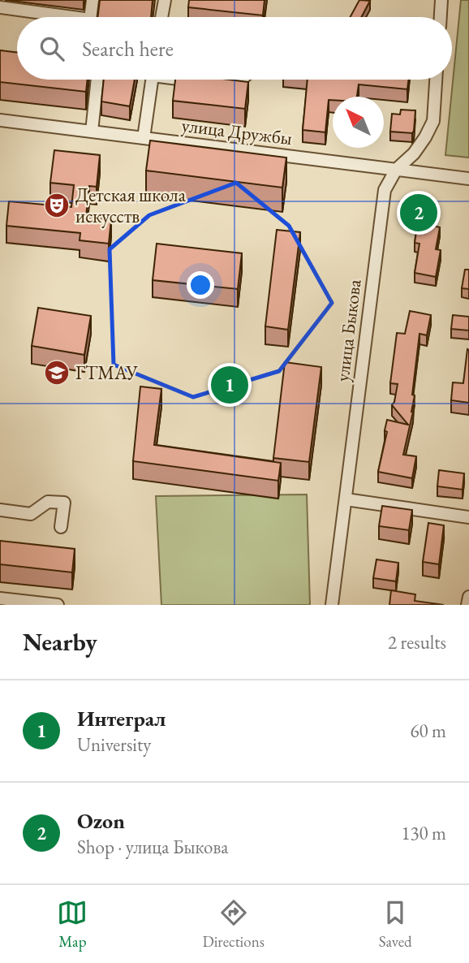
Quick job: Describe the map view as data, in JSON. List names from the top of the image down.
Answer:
{
  "streets": {
    "street": ["улица Дружбы", "улица Быкова"]
  },
  "crossings": [
    ["улица Дружбы", "улица Быкова"]
  ],
  "places": {
    "theatre": ["Детская школа искусств"],
    "school or university": ["ГТМАУ"]
  },
  "north": "top left",
  "page": {
    "search": "Search here",
    "pins": ["2", "1"],
    "heading": ["Nearby", "2 results"],
    "list": [
      {
        "mark": "1",
        "name": "Интеграл",
        "note": "University",
        "value": "60 m"
      },
      {
        "mark": "2",
        "name": "Ozon",
        "note": "Shop · улица Быкова",
        "value": "130 m"
      }
    ],
    "nav": ["Map", "Directions", "Saved"]
  }
}
